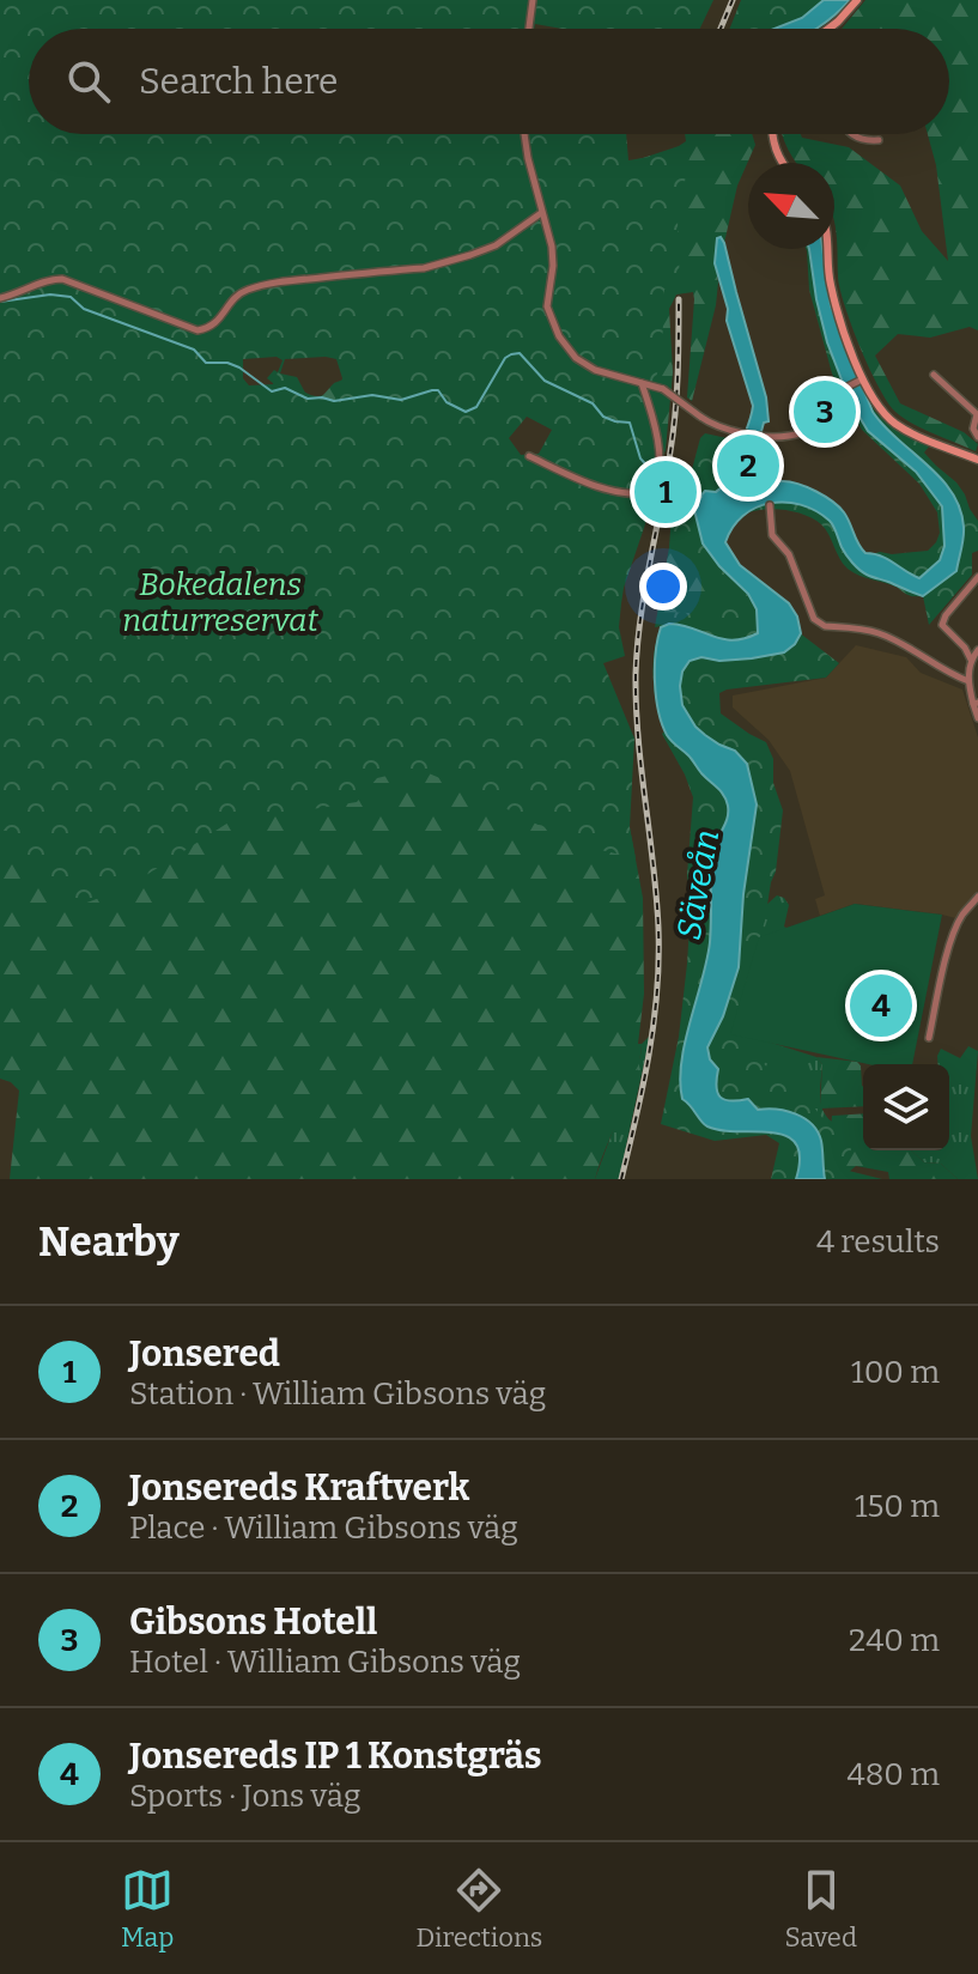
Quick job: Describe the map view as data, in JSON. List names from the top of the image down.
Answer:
{
  "water": ["Säveån"],
  "parks": ["Bokedalens naturreservat"],
  "north": "top left",
  "page": {
    "search": "Search here",
    "pins": [
      "3",
      "2",
      "1",
      "4"
    ],
    "heading": ["Nearby", "4 results"],
    "list": [
      {
        "mark": "1",
        "name": "Jonsered",
        "note": "Station · William Gibsons väg",
        "value": "100 m"
      },
      {
        "mark": "2",
        "name": "Jonsereds Kraftverk",
        "note": "Place · William Gibsons väg",
        "value": "150 m"
      },
      {
        "mark": "3",
        "name": "Gibsons Hotell",
        "note": "Hotel · William Gibsons väg",
        "value": "240 m"
      },
      {
        "mark": "4",
        "name": "Jonsereds IP 1 Konstgräs",
        "note": "Sports · Jons väg",
        "value": "480 m"
      }
    ],
    "nav": ["Map", "Directions", "Saved"]
  }
}
